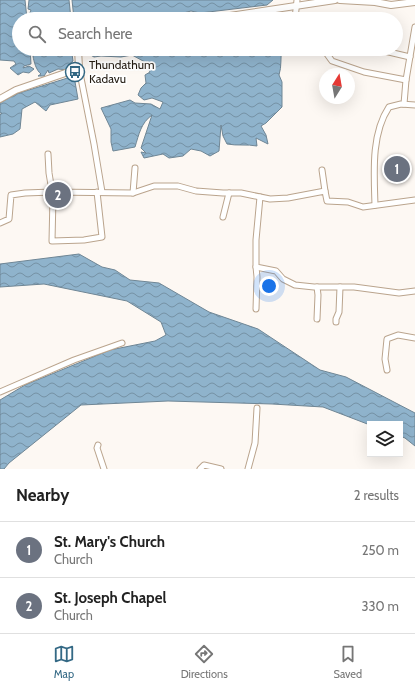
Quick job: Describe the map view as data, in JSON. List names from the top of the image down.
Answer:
{
  "places": {
    "bus stop": ["Thundathum Kadavu"]
  },
  "north": "top",
  "page": {
    "search": "Search here",
    "pins": ["1", "2"],
    "heading": ["Nearby", "2 results"],
    "list": [
      {
        "mark": "1",
        "name": "St. Mary's Church",
        "note": "Church",
        "value": "250 m"
      },
      {
        "mark": "2",
        "name": "St. Joseph Chapel",
        "note": "Church",
        "value": "330 m"
      }
    ],
    "nav": ["Map", "Directions", "Saved"]
  }
}
